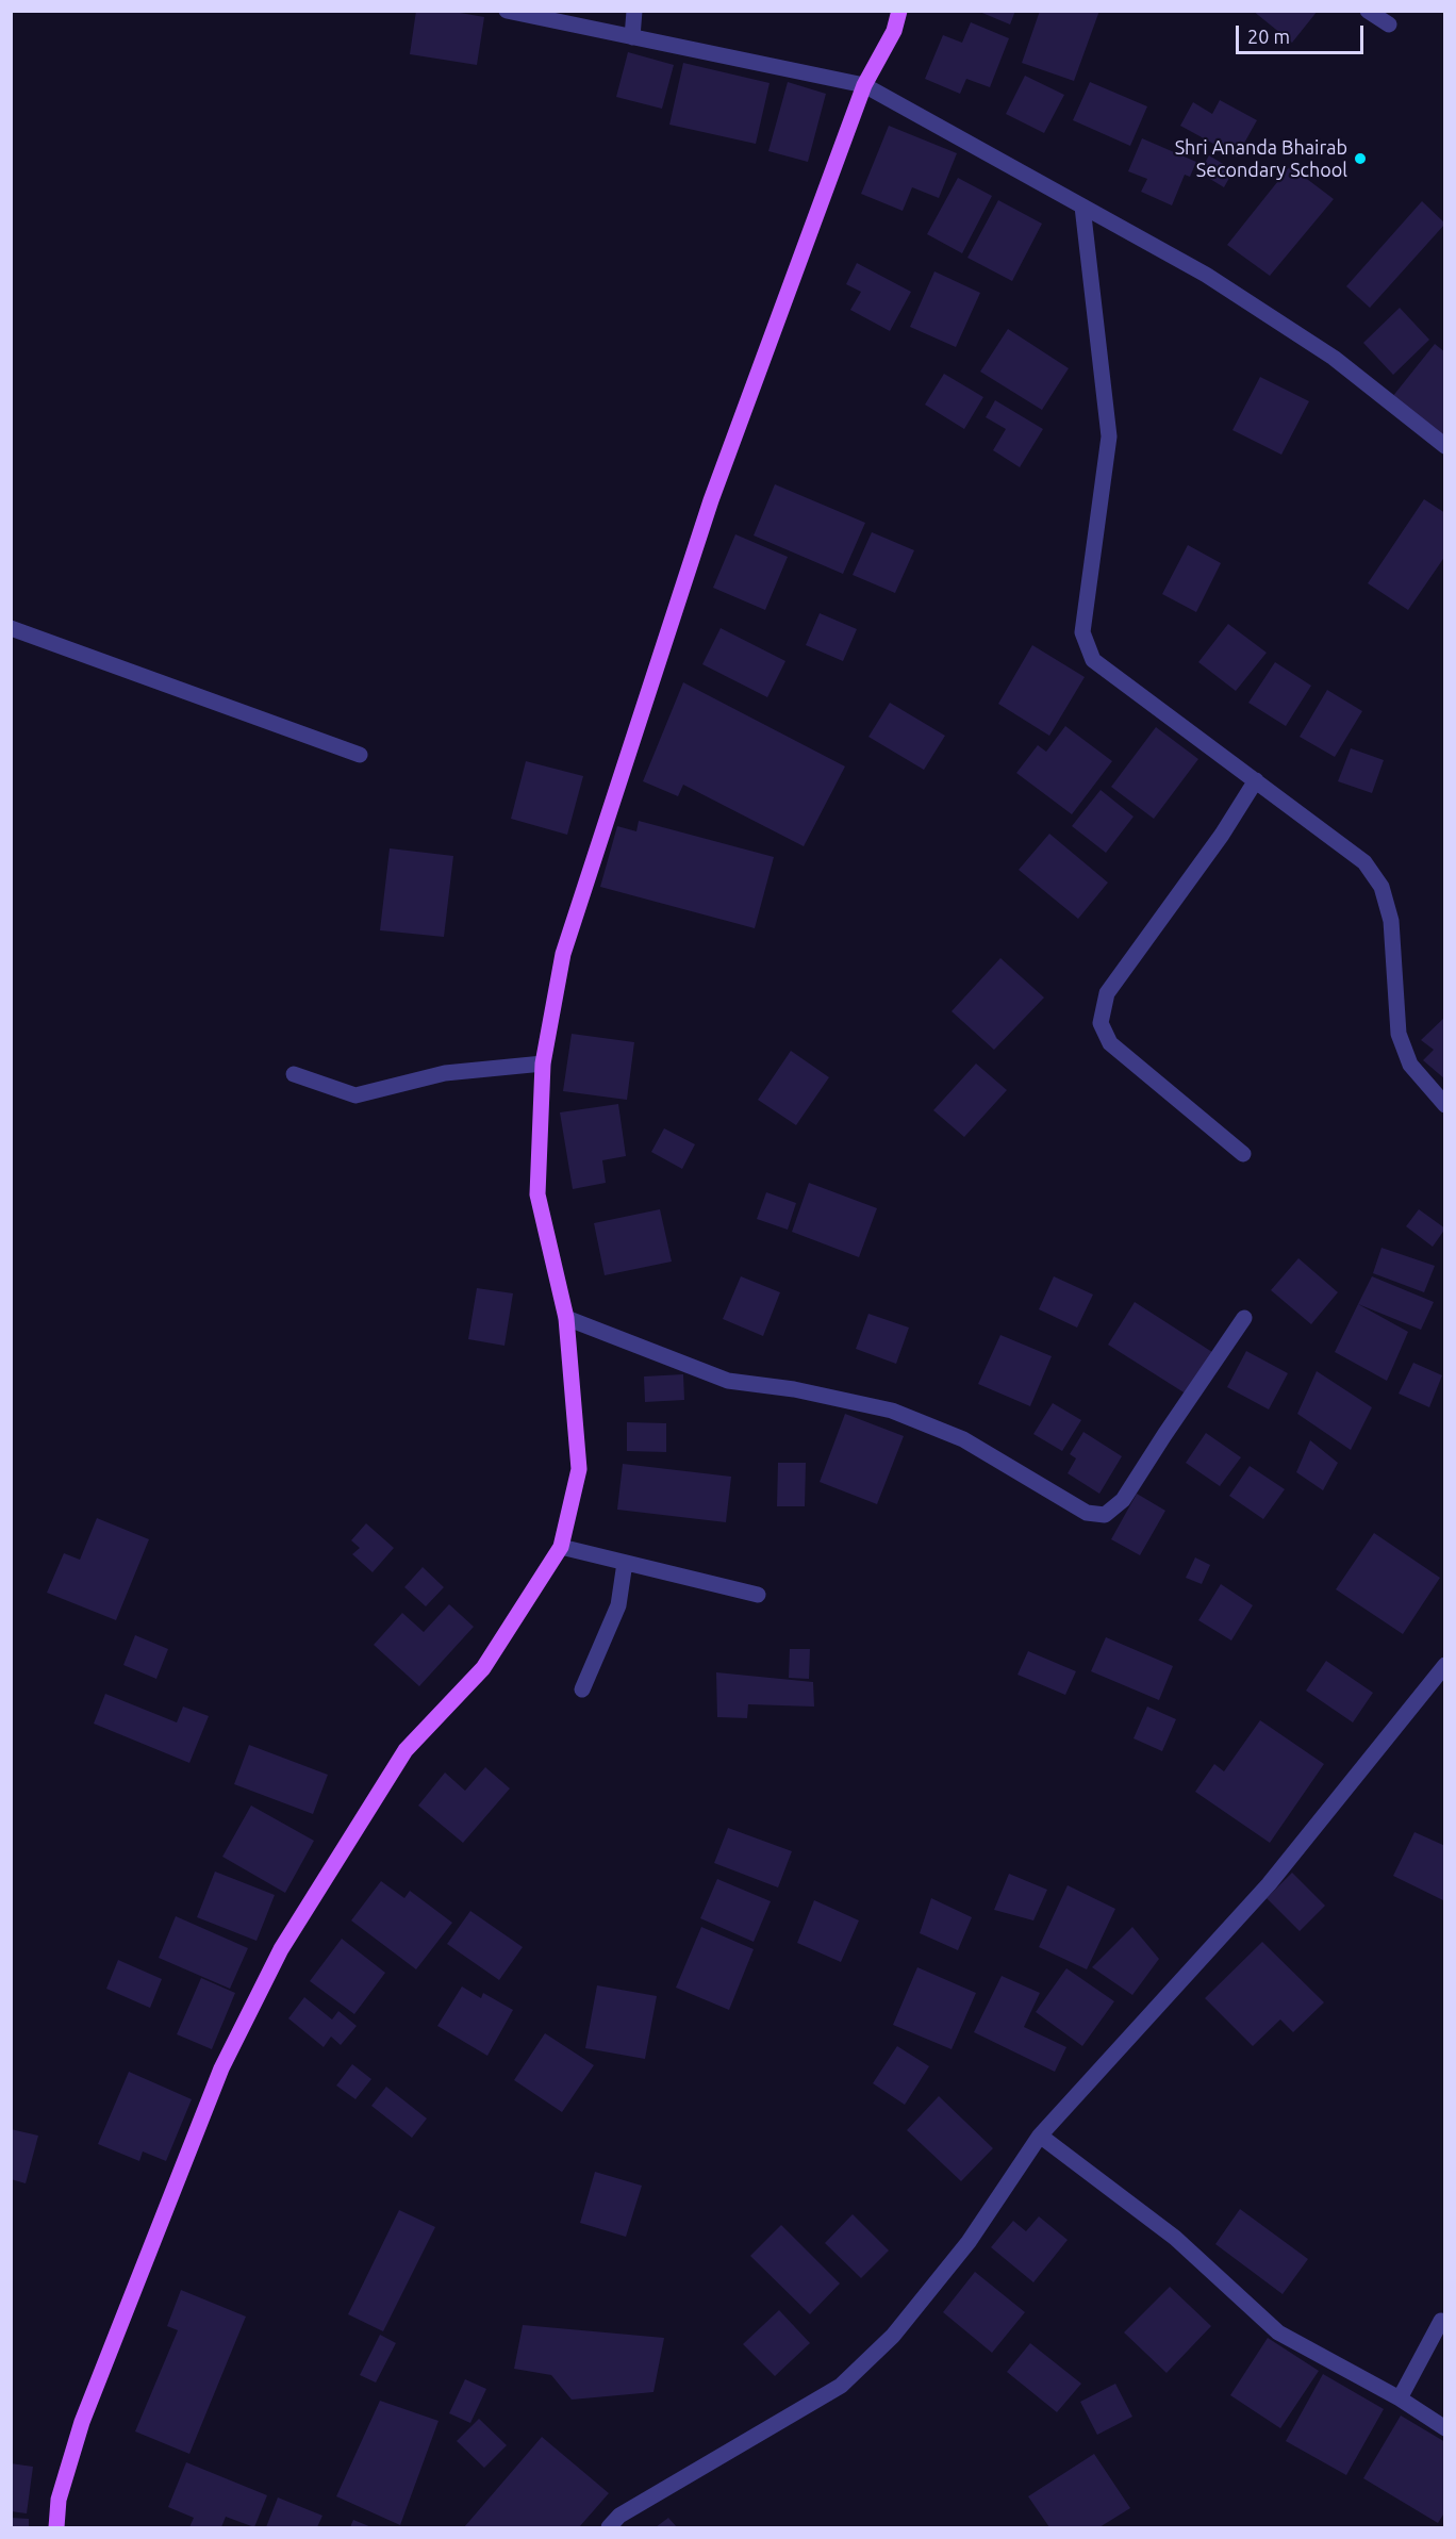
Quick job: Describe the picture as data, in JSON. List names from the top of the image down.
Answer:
{
  "places": ["Shri Ananda Bhairab Secondary School"],
  "scale_bar": "20 m"
}
